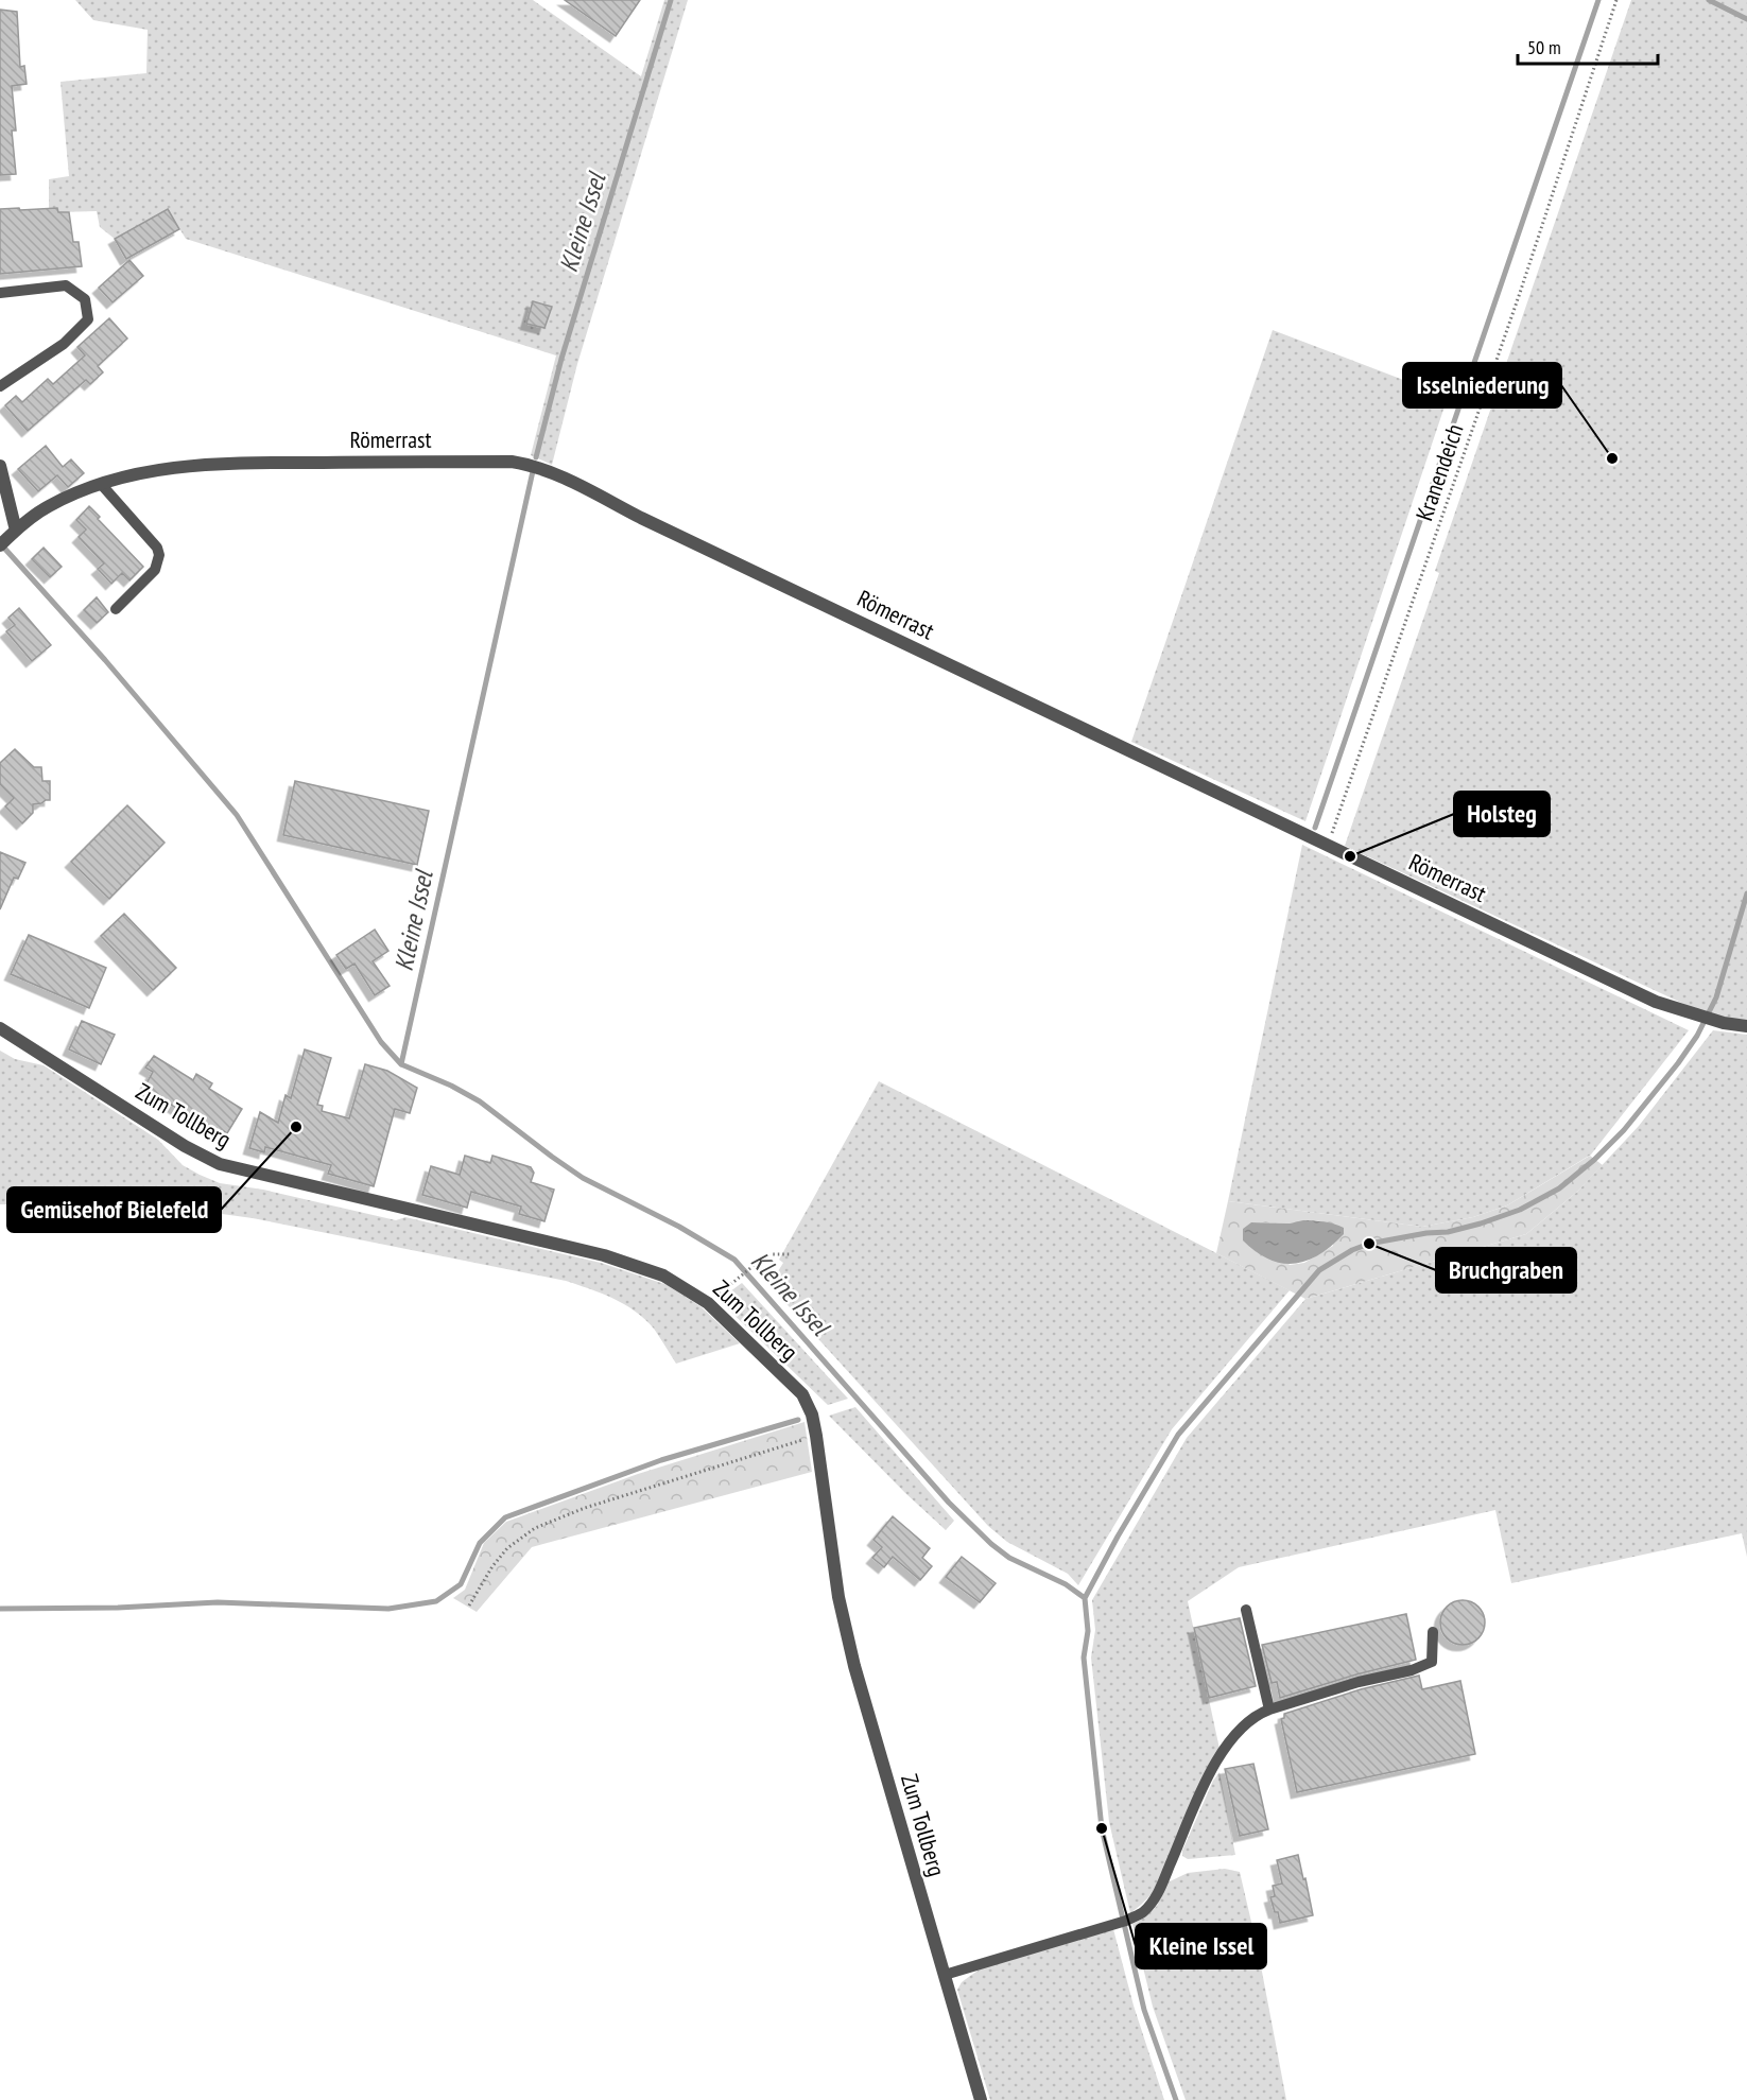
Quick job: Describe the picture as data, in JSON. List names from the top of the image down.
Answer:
{
  "streets": {
    "street": ["Römerrast", "Zum Tollberg"],
    "path": ["Kranendeich"]
  },
  "crossings": [
    ["Römerrast", "Kranendeich"]
  ],
  "water": ["Kleine Issel"],
  "places": [
    "Isselniederung",
    "Holsteg",
    "Gemüsehof Bielefeld",
    "Bruchgraben",
    "Kleine Issel"
  ],
  "scale_bar": "50 m"
}
